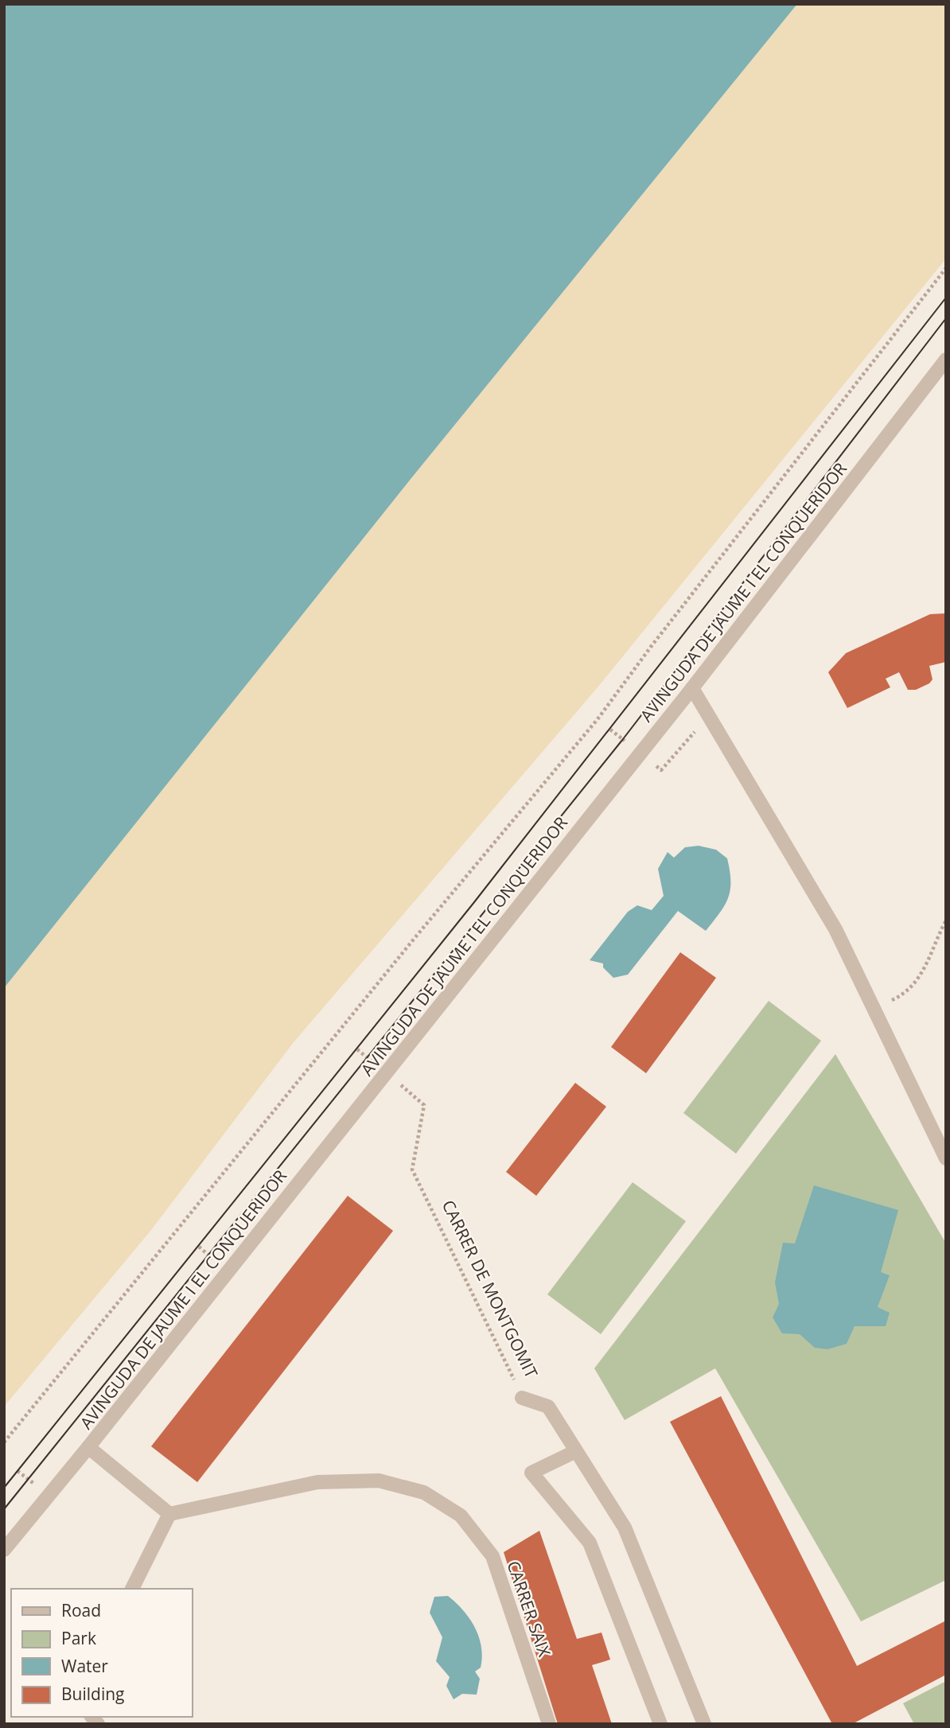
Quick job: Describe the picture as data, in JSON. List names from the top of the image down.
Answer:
{
  "streets": {
    "street": ["AVINGUDA DE JAUME I EL CONQUERIDOR", "CARRER DE MONTGOMIT", "CARRER SAIX"]
  },
  "crossings": [
    ["AVINGUDA DE JAUME I EL CONQUERIDOR", "CARRER DE MONTGOMIT"]
  ],
  "legend": [
    "Road",
    "Park",
    "Water",
    "Building"
  ]
}
